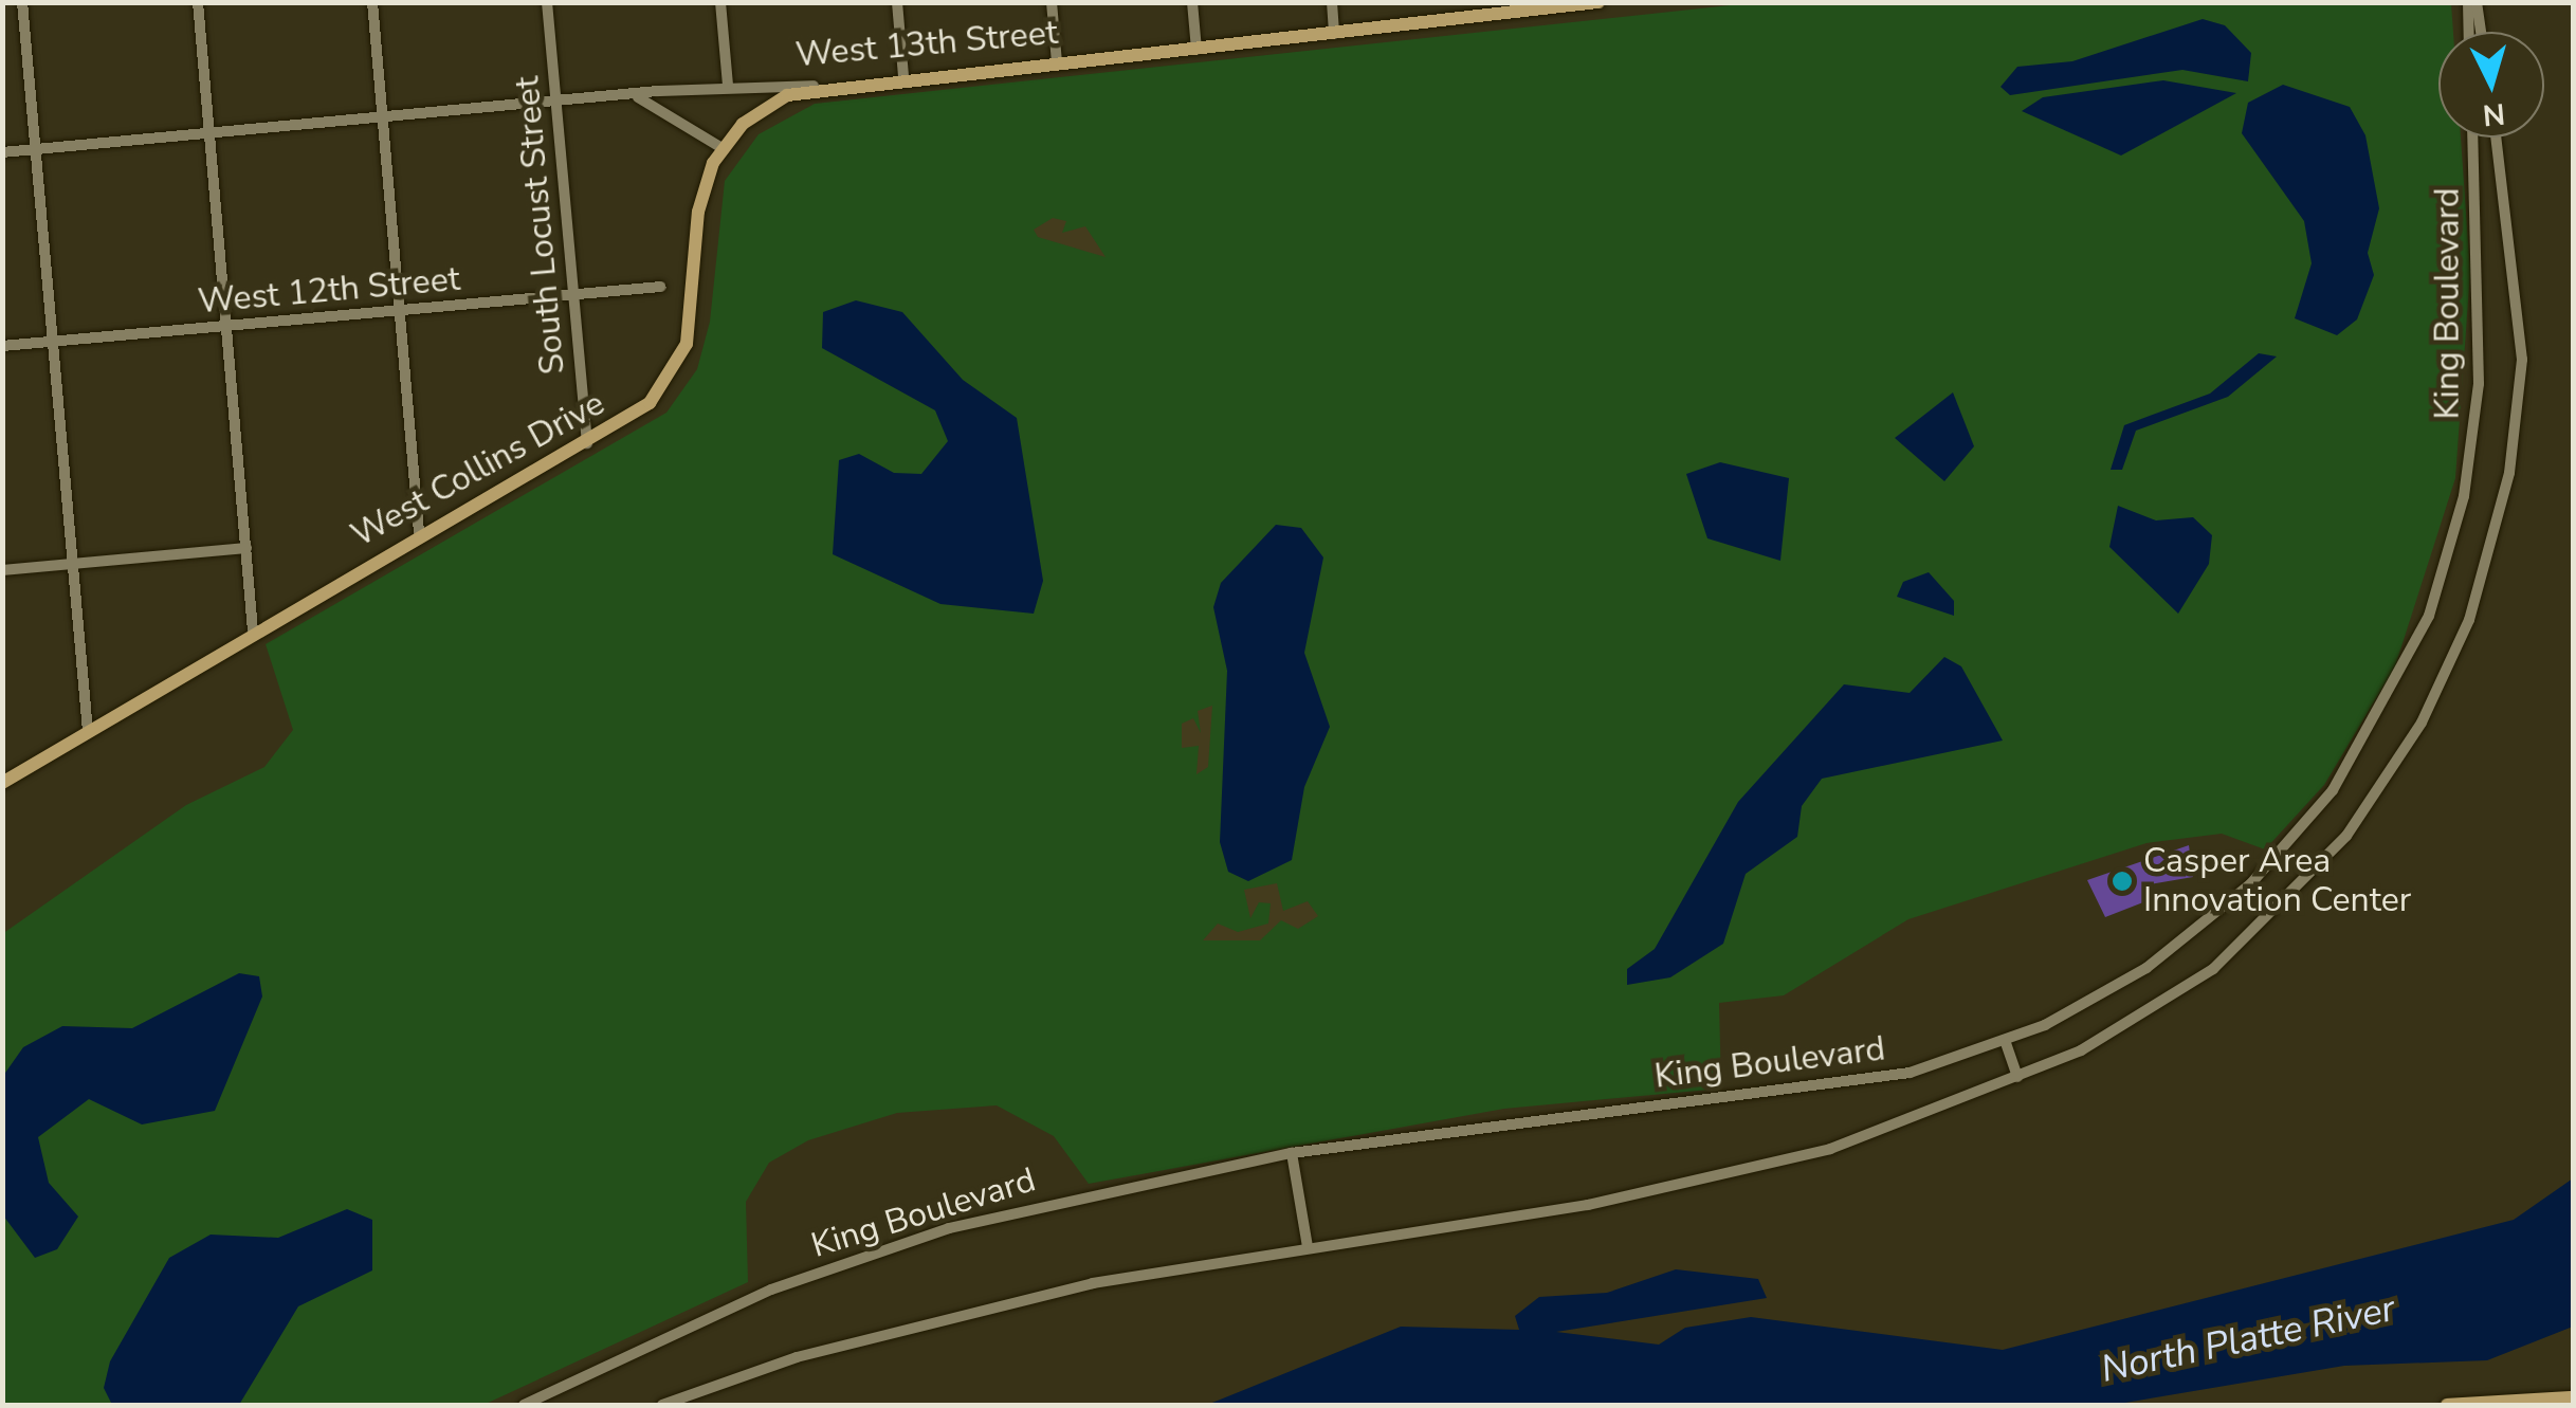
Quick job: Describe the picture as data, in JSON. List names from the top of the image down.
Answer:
{
  "streets": {
    "main road": ["West 13th Street", "West Collins Drive"],
    "street": ["South Locust Street", "West 12th Street", "King Boulevard"]
  },
  "crossings": [
    ["West 13th Street", "South Locust Street"],
    ["West 13th Street", "West Collins Drive"],
    ["South Locust Street", "West 12th Street"],
    ["South Locust Street", "West Collins Drive"]
  ],
  "water": ["North Platte River"],
  "places": ["Casper Area Innovation Center"],
  "north": "bottom"
}
